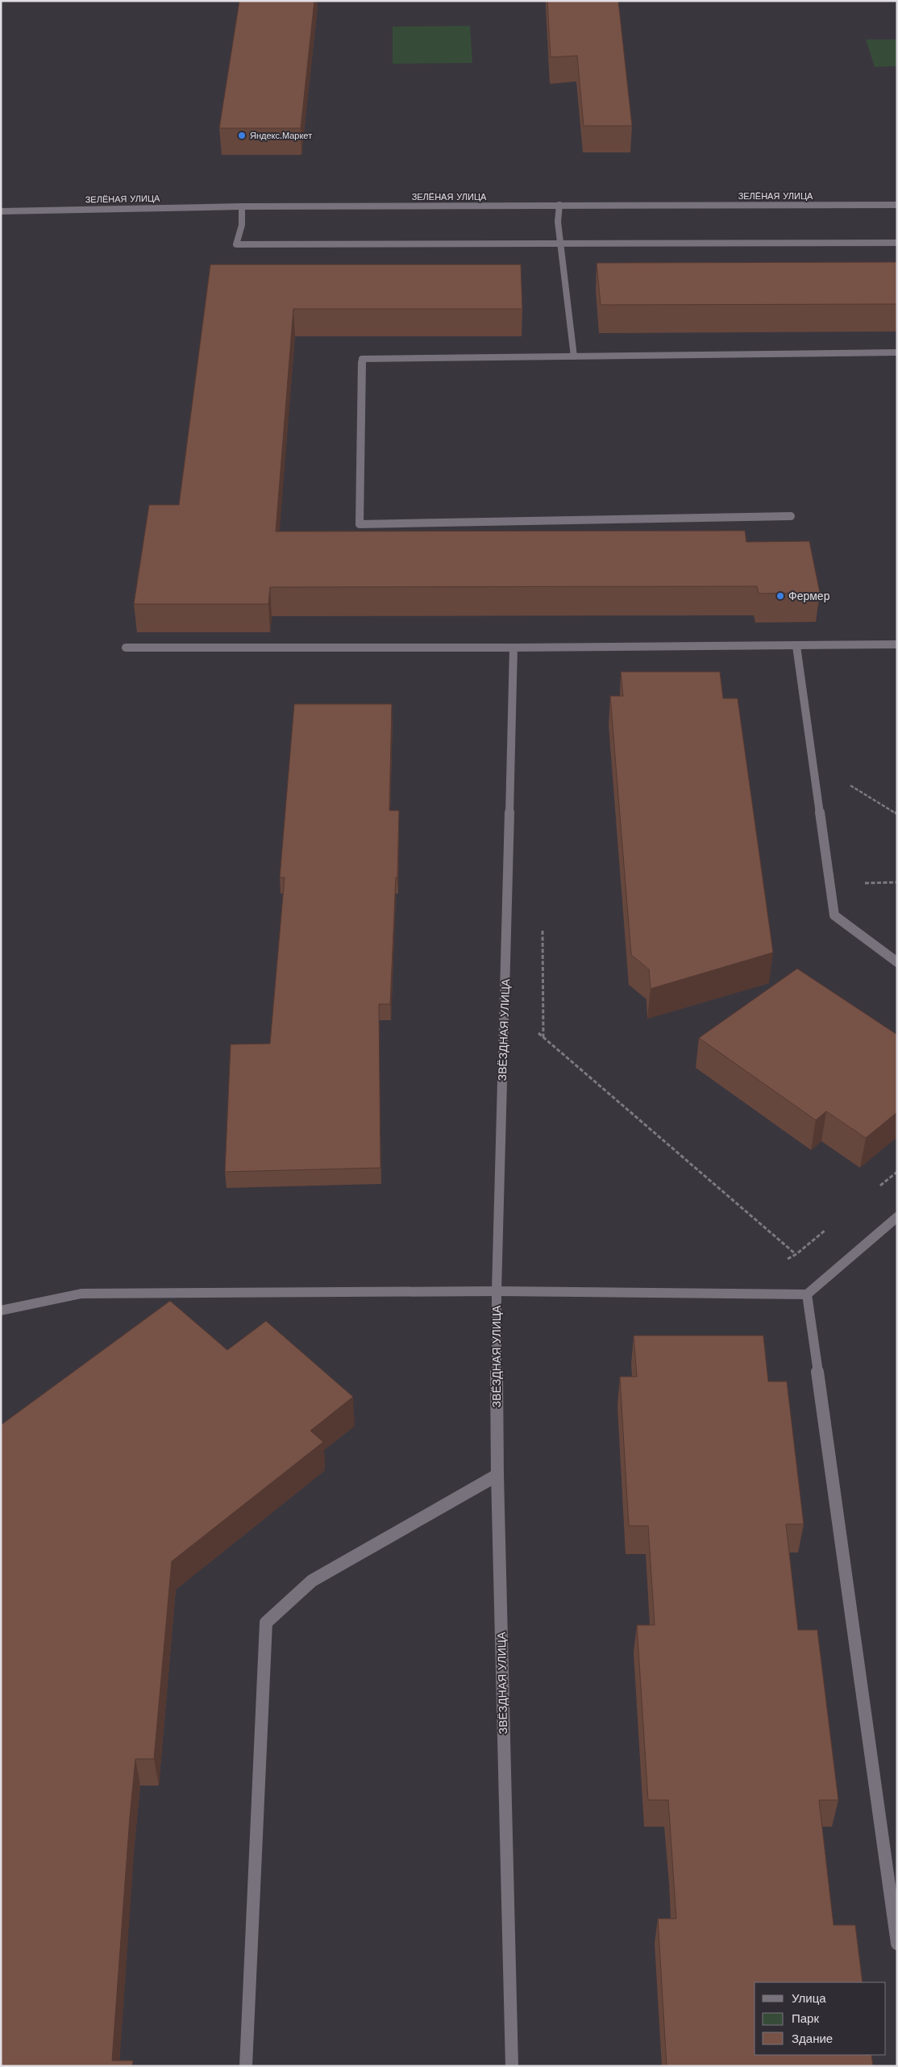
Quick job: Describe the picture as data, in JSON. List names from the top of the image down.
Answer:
{
  "streets": {
    "street": ["ЗЕЛЁНАЯ УЛИЦА", "ЗВЁЗДНАЯ УЛИЦА"]
  },
  "places": ["Яндекс.Маркет", "Фермер"],
  "legend": ["Улица", "Парк", "Здание"]
}
